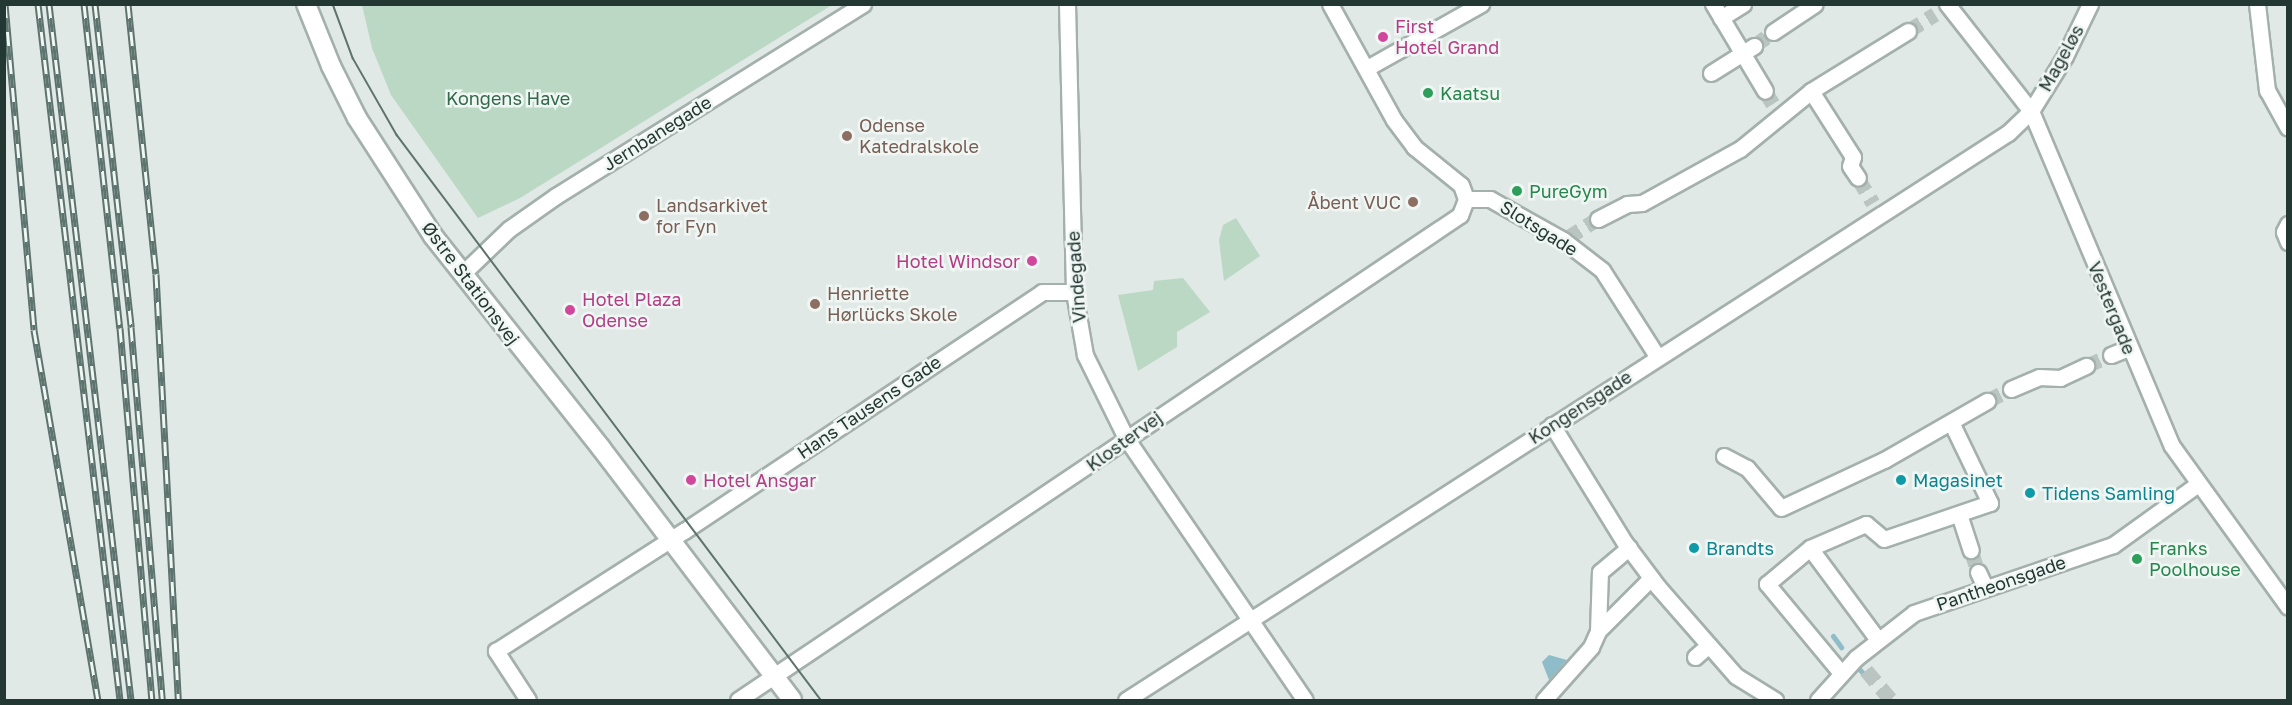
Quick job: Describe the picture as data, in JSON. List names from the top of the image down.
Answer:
{
  "streets": {
    "street": [
      "Mageløs",
      "Jernbanegade",
      "Slotsgade",
      "Vindegade",
      "Østre Stationsvej",
      "Vestergade",
      "Hans Tausens Gade",
      "Kongensgade",
      "Klostervej",
      "Pantheonsgade"
    ]
  },
  "crossings": [
    ["Mageløs", "Vestergade"],
    ["Mageløs", "Kongensgade"],
    ["Jernbanegade", "Østre Stationsvej"],
    ["Slotsgade", "Kongensgade"],
    ["Slotsgade", "Klostervej"],
    ["Vindegade", "Hans Tausens Gade"],
    ["Vindegade", "Kongensgade"],
    ["Vindegade", "Klostervej"],
    ["Østre Stationsvej", "Hans Tausens Gade"],
    ["Østre Stationsvej", "Klostervej"],
    ["Vestergade", "Kongensgade"],
    ["Vestergade", "Pantheonsgade"]
  ],
  "parks": ["Kongens Have"],
  "places": [
    "First Hotel Grand",
    "Kaatsu",
    "Odense Katedralskole",
    "PureGym",
    "Åbent VUC",
    "Landsarkivet for Fyn",
    "Hotel Windsor",
    "Henriette Hørlücks Skole",
    "Hotel Plaza Odense",
    "Hotel Ansgar",
    "Magasinet",
    "Tidens Samling",
    "Brandts",
    "Franks Poolhouse"
  ]
}
